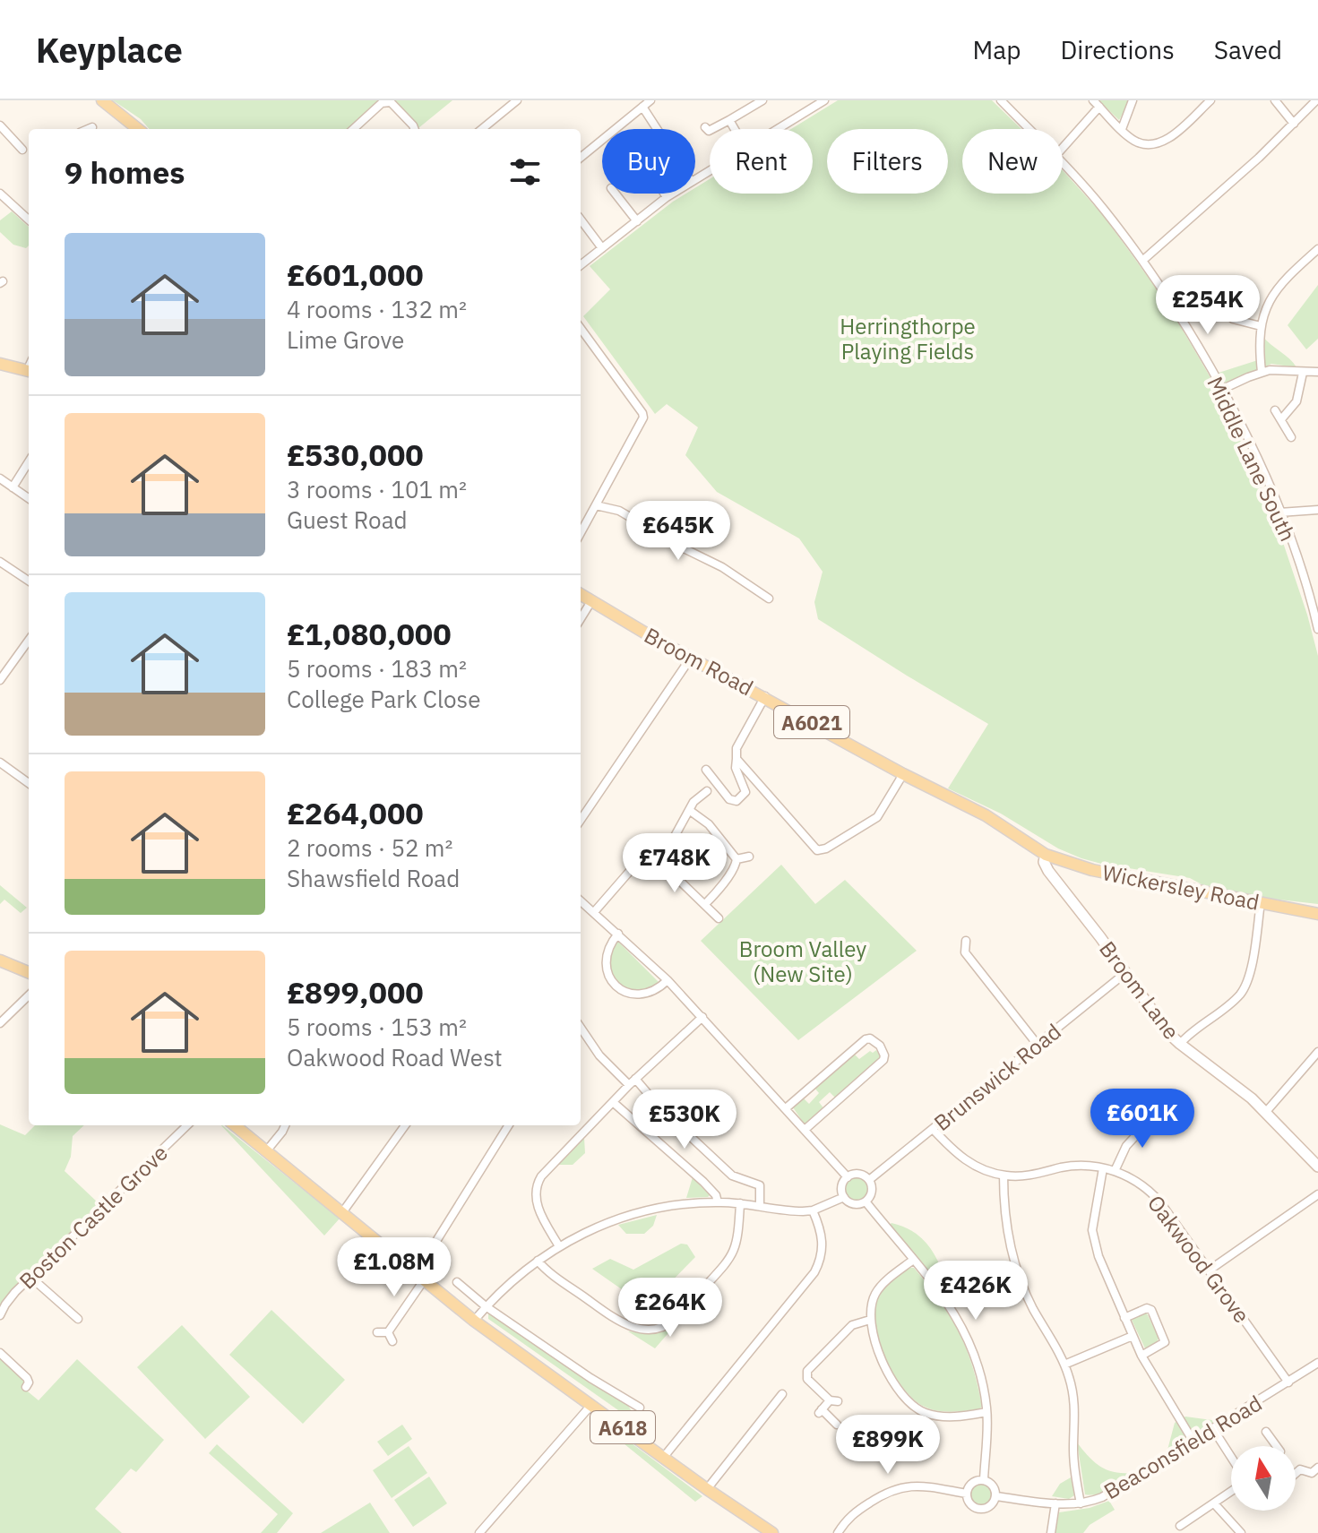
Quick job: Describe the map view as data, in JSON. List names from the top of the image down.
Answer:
{
  "streets": {
    "main road": [
      "Broom Road",
      "A6021",
      "Wickersley Road",
      "Broom Lane",
      "A618"
    ],
    "street": [
      "Middle Lane South",
      "Brunswick Road",
      "Boston Castle Grove",
      "Oakwood Grove",
      "Beaconsfield Road"
    ]
  },
  "crossings": [
    ["Broom Road", "Wickersley Road"],
    ["Broom Road", "Broom Lane"],
    ["Wickersley Road", "Broom Lane"],
    ["Broom Lane", "Brunswick Road"],
    ["Brunswick Road", "Oakwood Grove"],
    ["Oakwood Grove", "Beaconsfield Road"]
  ],
  "parks": ["Herringthorpe Playing Fields", "Broom Valley (New Site)"],
  "north": "top",
  "page": {
    "header": "Keyplace",
    "nav": ["Map", "Directions", "Saved"],
    "chip": [
      "Buy",
      "Rent",
      "Filters",
      "New"
    ],
    "heading": "9 homes",
    "list": [
      {
        "name": "£601,000",
        "note": "4 rooms · 132 m² · Lime Grove"
      },
      {
        "name": "£530,000",
        "note": "3 rooms · 101 m² · Guest Road"
      },
      {
        "name": "£1,080,000",
        "note": "5 rooms · 183 m² · College Park Close"
      },
      {
        "name": "£264,000",
        "note": "2 rooms · 52 m² · Shawsfield Road"
      },
      {
        "name": "£899,000",
        "note": "5 rooms · 153 m² · Oakwood Road West"
      }
    ],
    "price": [
      "£254K",
      "£645K",
      "£748K",
      "£601K",
      "£530K",
      "£1.08M",
      "£426K",
      "£264K",
      "£899K"
    ]
  }
}
